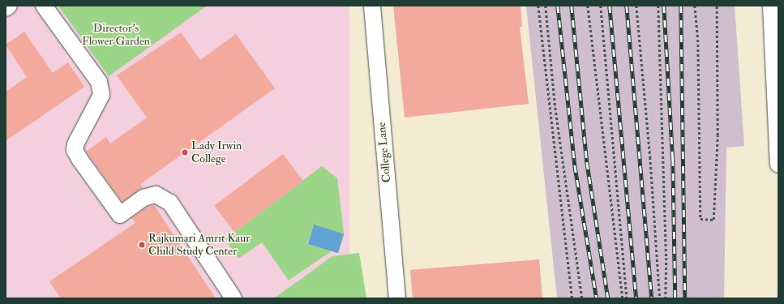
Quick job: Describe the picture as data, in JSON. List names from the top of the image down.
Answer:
{
  "streets": {
    "street": ["College Lane"]
  },
  "parks": ["Director's Flower Garden"],
  "places": ["Lady Irwin College", "Rajkumari Amrit Kaur Child Study Center"]
}
